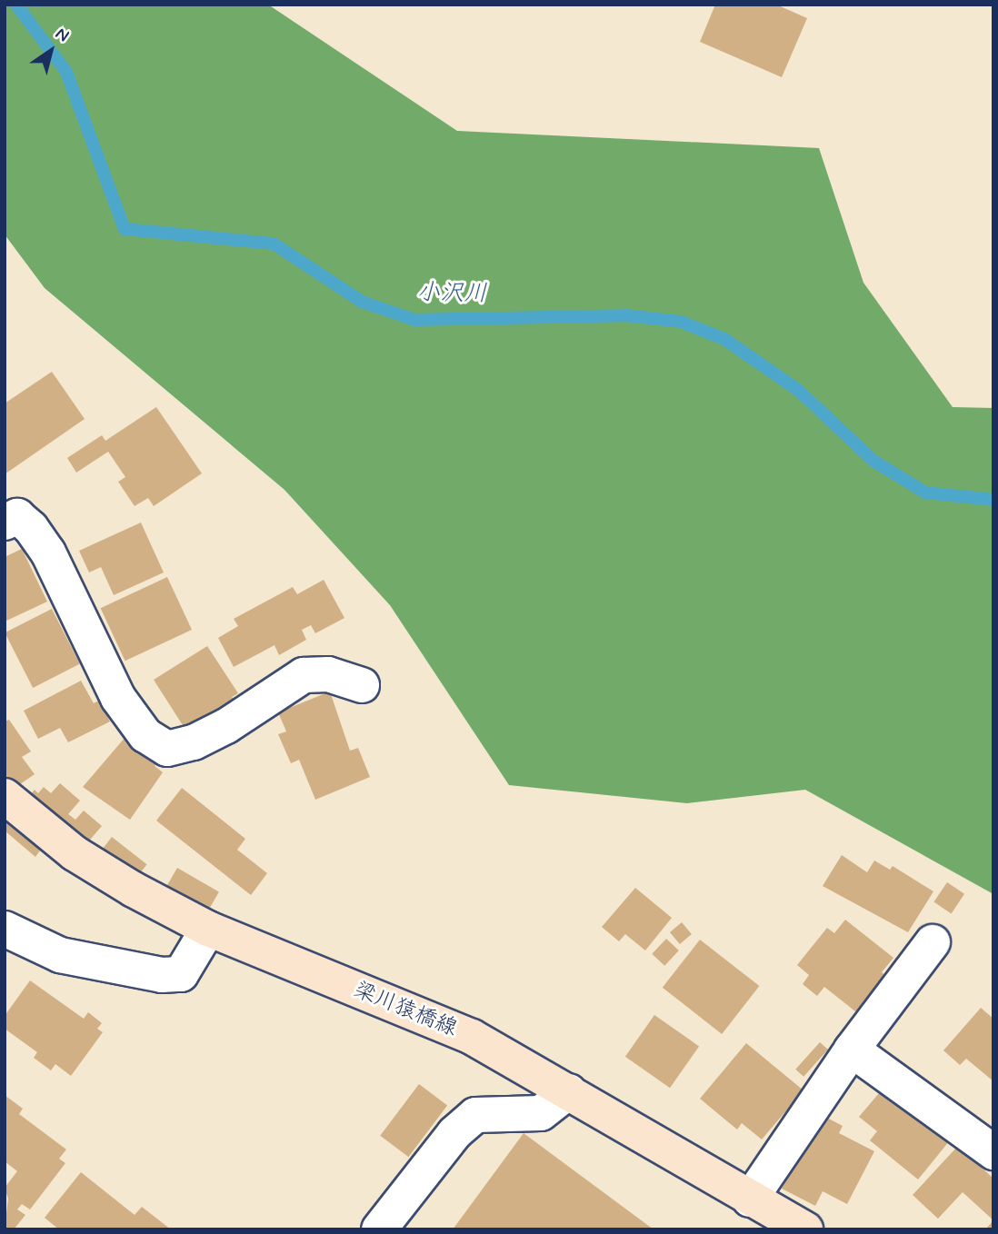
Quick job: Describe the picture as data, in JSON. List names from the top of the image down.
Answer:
{
  "streets": {
    "main road": ["梁川猿橋線"]
  },
  "water": ["小沢川"],
  "north": "top right"
}
